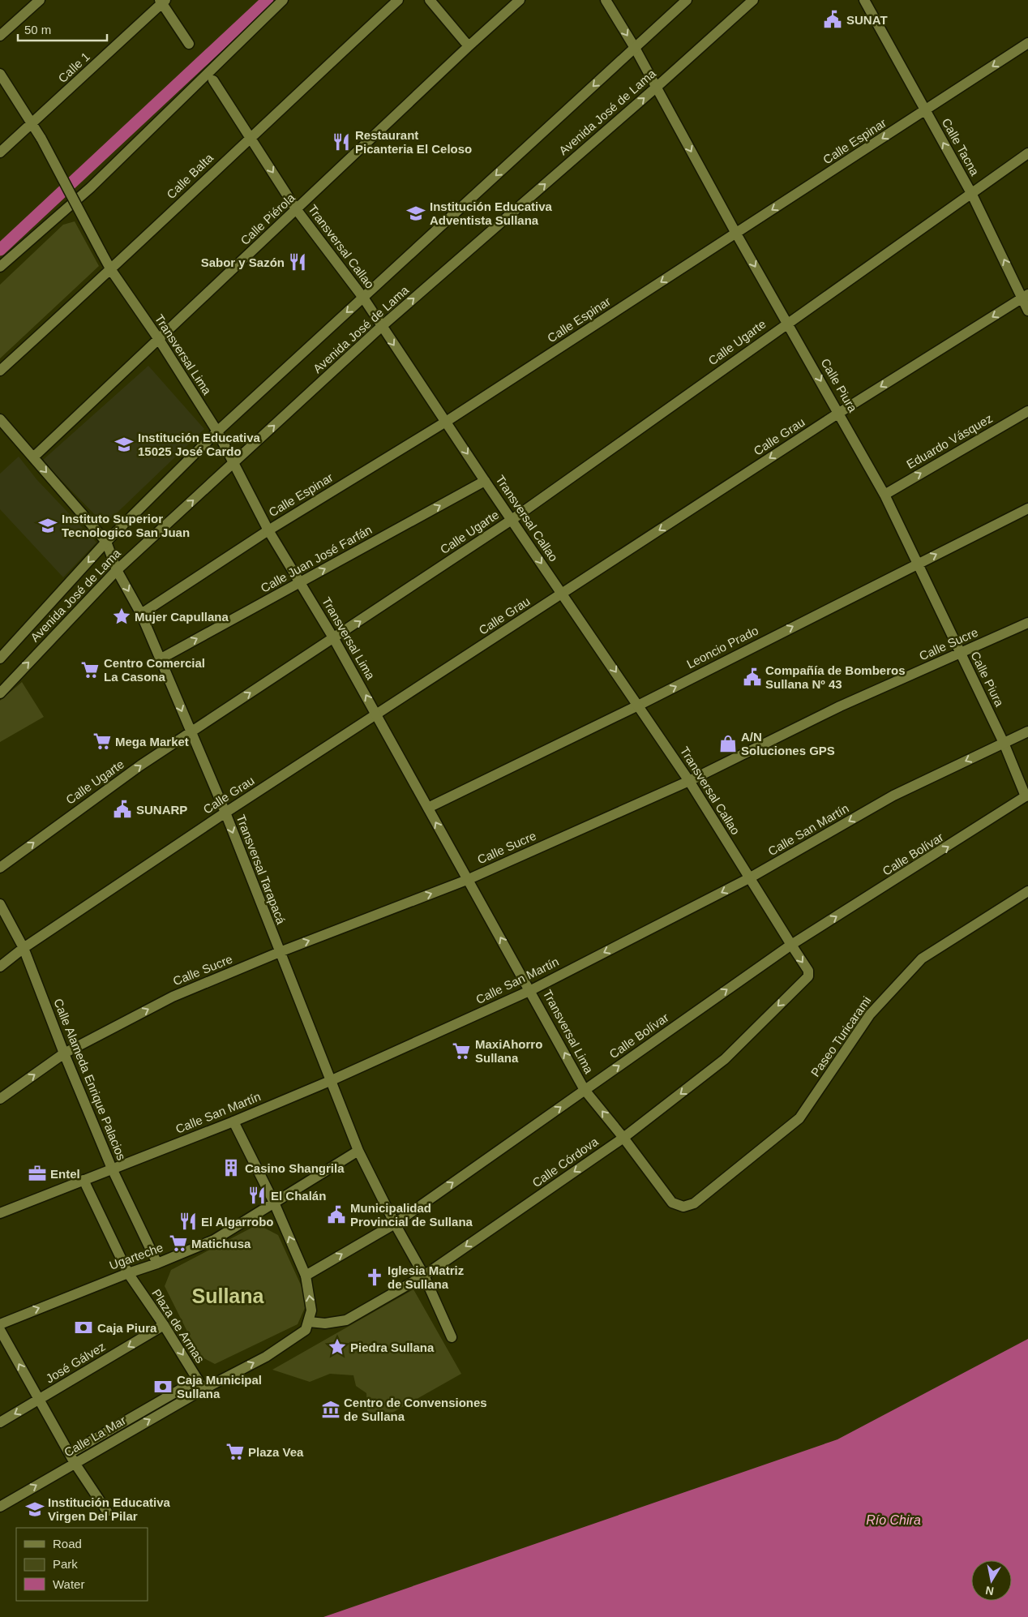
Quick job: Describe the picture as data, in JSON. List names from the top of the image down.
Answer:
{
  "streets": {
    "street": [
      "Calle 1",
      "Avenida José de Lama",
      "Calle Espinar",
      "Calle Tacna",
      "Calle Balta",
      "Calle Piérola",
      "Transversal Callao",
      "Calle Ugarte",
      "Transversal Lima",
      "Calle Piura",
      "Calle Grau",
      "Eduardo Vásquez",
      "Calle Juan José Farfán",
      "Calle Sucre",
      "Leoncio Prado",
      "Calle San Martín",
      "Calle Bolívar",
      "Transversal Tarapacá",
      "Paseo Turicarami",
      "Calle Alameda Enrique Palacios",
      "Calle Córdova",
      "Ugarteche",
      "Plaza de Armas",
      "José Gálvez",
      "Calle La Mar"
    ]
  },
  "crossings": [
    ["Calle 1", "Transversal Lima"],
    ["Avenida José de Lama", "Transversal Callao"],
    ["Avenida José de Lama", "Transversal Lima"],
    ["Avenida José de Lama", "Calle Piura"],
    ["Avenida José de Lama", "Transversal Tarapacá"],
    ["Calle Espinar", "Calle Tacna"],
    ["Calle Espinar", "Transversal Callao"],
    ["Calle Espinar", "Transversal Lima"],
    ["Calle Espinar", "Calle Piura"],
    ["Calle Espinar", "Transversal Tarapacá"],
    ["Calle Tacna", "Calle Ugarte"],
    ["Calle Tacna", "Calle Grau"],
    ["Calle Balta", "Transversal Callao"],
    ["Calle Balta", "Transversal Lima"],
    ["Calle Piérola", "Transversal Callao"],
    ["Calle Piérola", "Transversal Lima"],
    ["Calle Piérola", "Transversal Tarapacá"],
    ["Transversal Callao", "Calle Ugarte"],
    ["Transversal Callao", "Calle Grau"],
    ["Transversal Callao", "Calle Juan José Farfán"],
    ["Transversal Callao", "Calle Sucre"],
    ["Transversal Callao", "Leoncio Prado"],
    ["Transversal Callao", "Calle San Martín"],
    ["Transversal Callao", "Calle Bolívar"],
    ["Transversal Callao", "Calle Córdova"],
    ["Calle Ugarte", "Transversal Lima"],
    ["Calle Ugarte", "Calle Piura"],
    ["Calle Ugarte", "Transversal Tarapacá"],
    ["Transversal Lima", "Calle Grau"],
    ["Transversal Lima", "Calle Juan José Farfán"],
    ["Transversal Lima", "Calle Sucre"],
    ["Transversal Lima", "Leoncio Prado"],
    ["Transversal Lima", "Calle San Martín"],
    ["Transversal Lima", "Calle Bolívar"],
    ["Transversal Lima", "Paseo Turicarami"],
    ["Transversal Lima", "Calle Córdova"],
    ["Calle Piura", "Calle Grau"],
    ["Calle Piura", "Eduardo Vásquez"],
    ["Calle Piura", "Calle Sucre"],
    ["Calle Piura", "Leoncio Prado"],
    ["Calle Piura", "Calle San Martín"],
    ["Calle Piura", "Calle Bolívar"],
    ["Calle Grau", "Transversal Tarapacá"],
    ["Calle Grau", "Calle Alameda Enrique Palacios"],
    ["Calle Juan José Farfán", "Transversal Tarapacá"],
    ["Calle Sucre", "Transversal Tarapacá"],
    ["Calle Sucre", "Calle Alameda Enrique Palacios"],
    ["Calle San Martín", "Transversal Tarapacá"],
    ["Calle San Martín", "Calle Alameda Enrique Palacios"],
    ["Calle San Martín", "Plaza de Armas"],
    ["Calle Bolívar", "Transversal Tarapacá"],
    ["Transversal Tarapacá", "Calle Córdova"],
    ["Transversal Tarapacá", "Ugarteche"],
    ["Calle Alameda Enrique Palacios", "Ugarteche"],
    ["Ugarteche", "Plaza de Armas"],
    ["Plaza de Armas", "José Gálvez"],
    ["Plaza de Armas", "Calle La Mar"]
  ],
  "one_way": [
    "Calle Espinar",
    "Calle Tacna",
    "Transversal Callao",
    "Calle Ugarte",
    "Transversal Lima",
    "Calle Piura",
    "Calle Grau",
    "Eduardo Vásquez",
    "Calle Juan José Farfán",
    "Calle Sucre",
    "Leoncio Prado",
    "Calle San Martín",
    "Calle Bolívar",
    "Transversal Tarapacá",
    "Calle Córdova",
    "José Gálvez"
  ],
  "districts": ["Sullana"],
  "water": ["Río Chira"],
  "places": {
    "public building": [
      "SUNAT",
      "Compañía de Bomberos Sullana Nº 43",
      "SUNARP",
      "Municipalidad Provincial de Sullana"
    ],
    "restaurant": [
      "Restaurant Picanteria El Celoso",
      "Sabor y Sazón",
      "El Chalán",
      "El Algarrobo"
    ],
    "school or university": [
      "Institución Educativa Adventista Sullana",
      "Institución Educativa 15025 José Cardo",
      "Instituto Superior Tecnologico San Juan",
      "Institución Educativa Virgen Del Pilar"
    ],
    "place": ["Mujer Capullana", "Piedra Sullana"],
    "supermarket": [
      "Centro Comercial La Casona",
      "Mega Market",
      "MaxiAhorro Sullana",
      "Matichusa",
      "Plaza Vea"
    ],
    "shop": ["A/N Soluciones GPS"],
    "building": ["Casino Shangrila"],
    "office": ["Entel"],
    "church": ["Iglesia Matriz de Sullana"],
    "bank": ["Caja Piura", "Caja Municipal Sullana"],
    "museum": ["Centro de Convensiones de Sullana"]
  },
  "legend": ["Road", "Park", "Water"],
  "scale_bar": "50 m",
  "north": "bottom"
}
